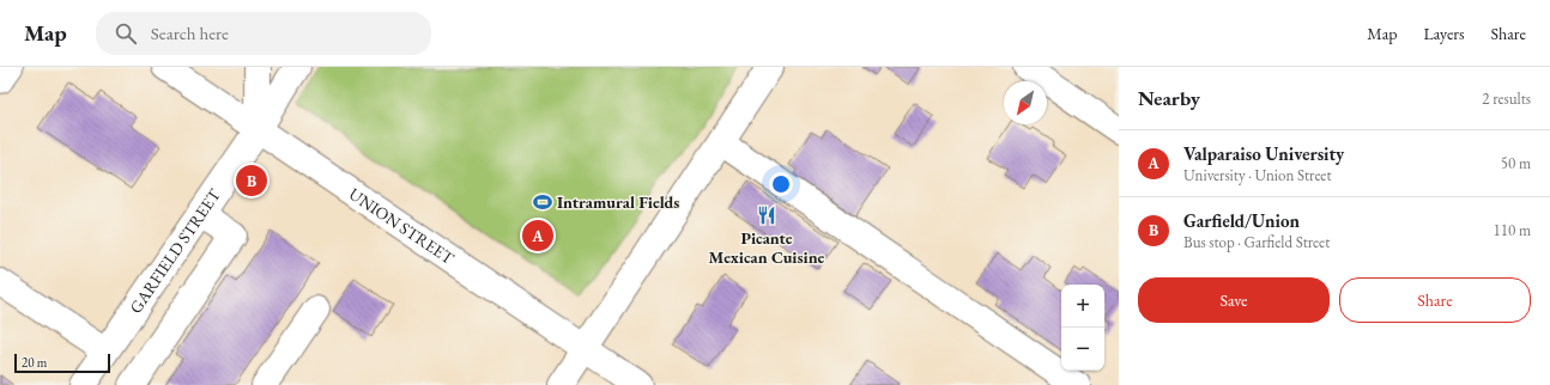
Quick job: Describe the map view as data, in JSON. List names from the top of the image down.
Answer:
{
  "streets": {
    "street": ["UNION STREET", "GARFIELD STREET"]
  },
  "crossings": [
    ["UNION STREET", "GARFIELD STREET"]
  ],
  "places": {
    "sports": ["Intramural Fields"],
    "restaurant": ["Picante Mexican Cuisine"]
  },
  "scale_bar": "20 m",
  "north": "bottom left",
  "page": {
    "header": "Map",
    "search": "Search here",
    "nav": ["Map", "Layers", "Share"],
    "heading": ["Nearby", "2 results"],
    "list": [
      {
        "mark": "A",
        "name": "Valparaiso University",
        "note": "University · Union Street",
        "value": "50 m"
      },
      {
        "mark": "B",
        "name": "Garfield/Union",
        "note": "Bus stop · Garfield Street",
        "value": "110 m"
      }
    ],
    "pins": ["B", "A"],
    "buttons": ["Save", "Share"],
    "map_buttons": ["+", "−"],
    "scale": "20 m"
  }
}
